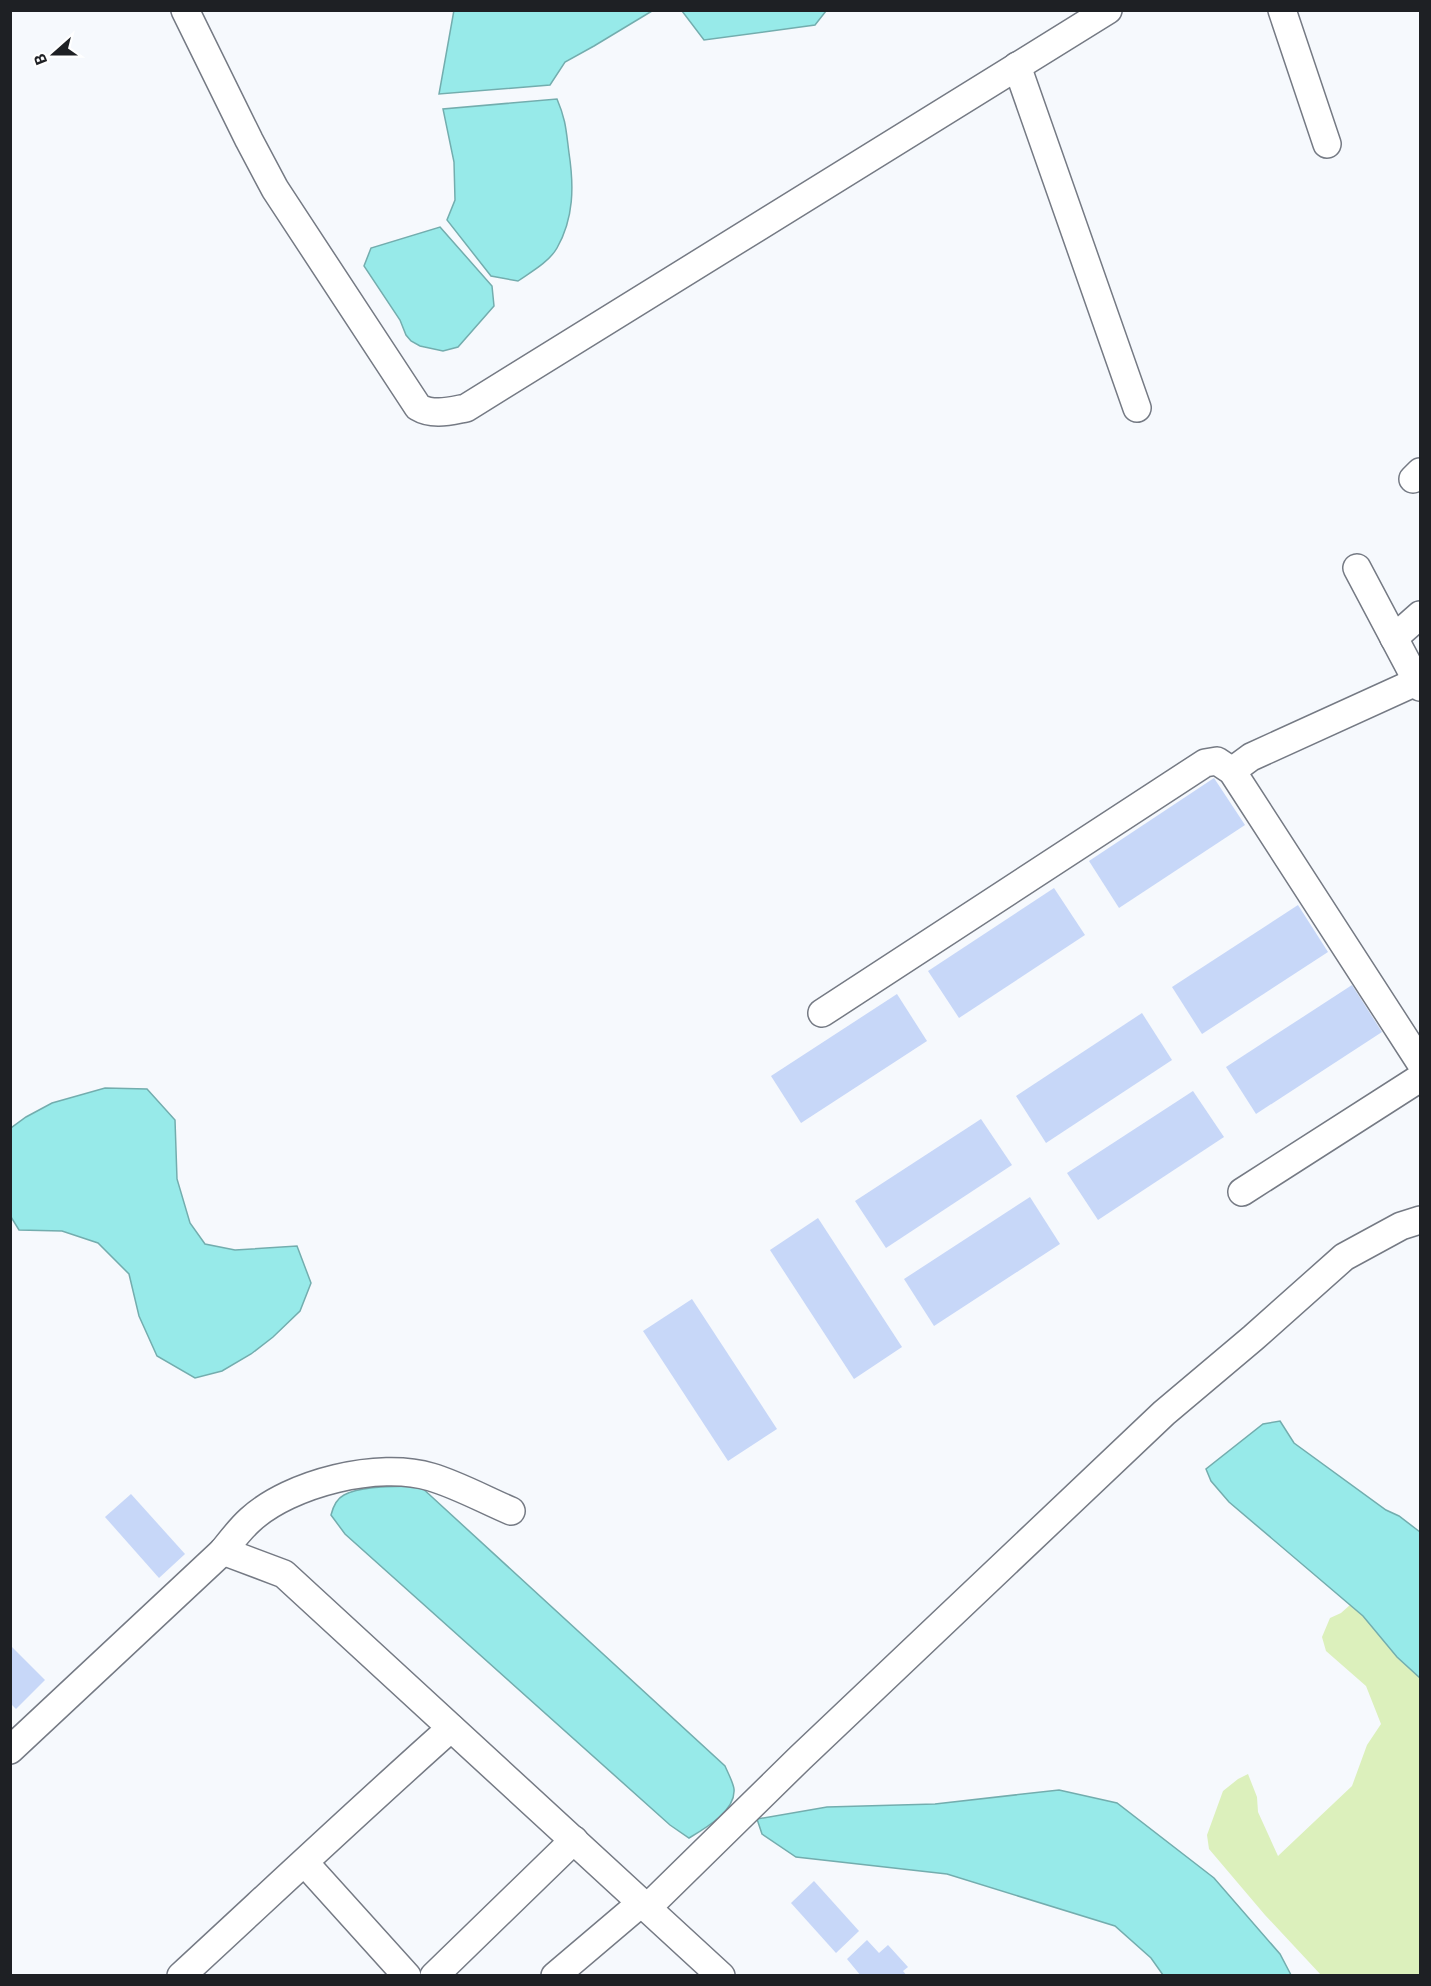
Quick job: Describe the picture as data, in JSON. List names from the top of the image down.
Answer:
{
  "north": "left"
}
